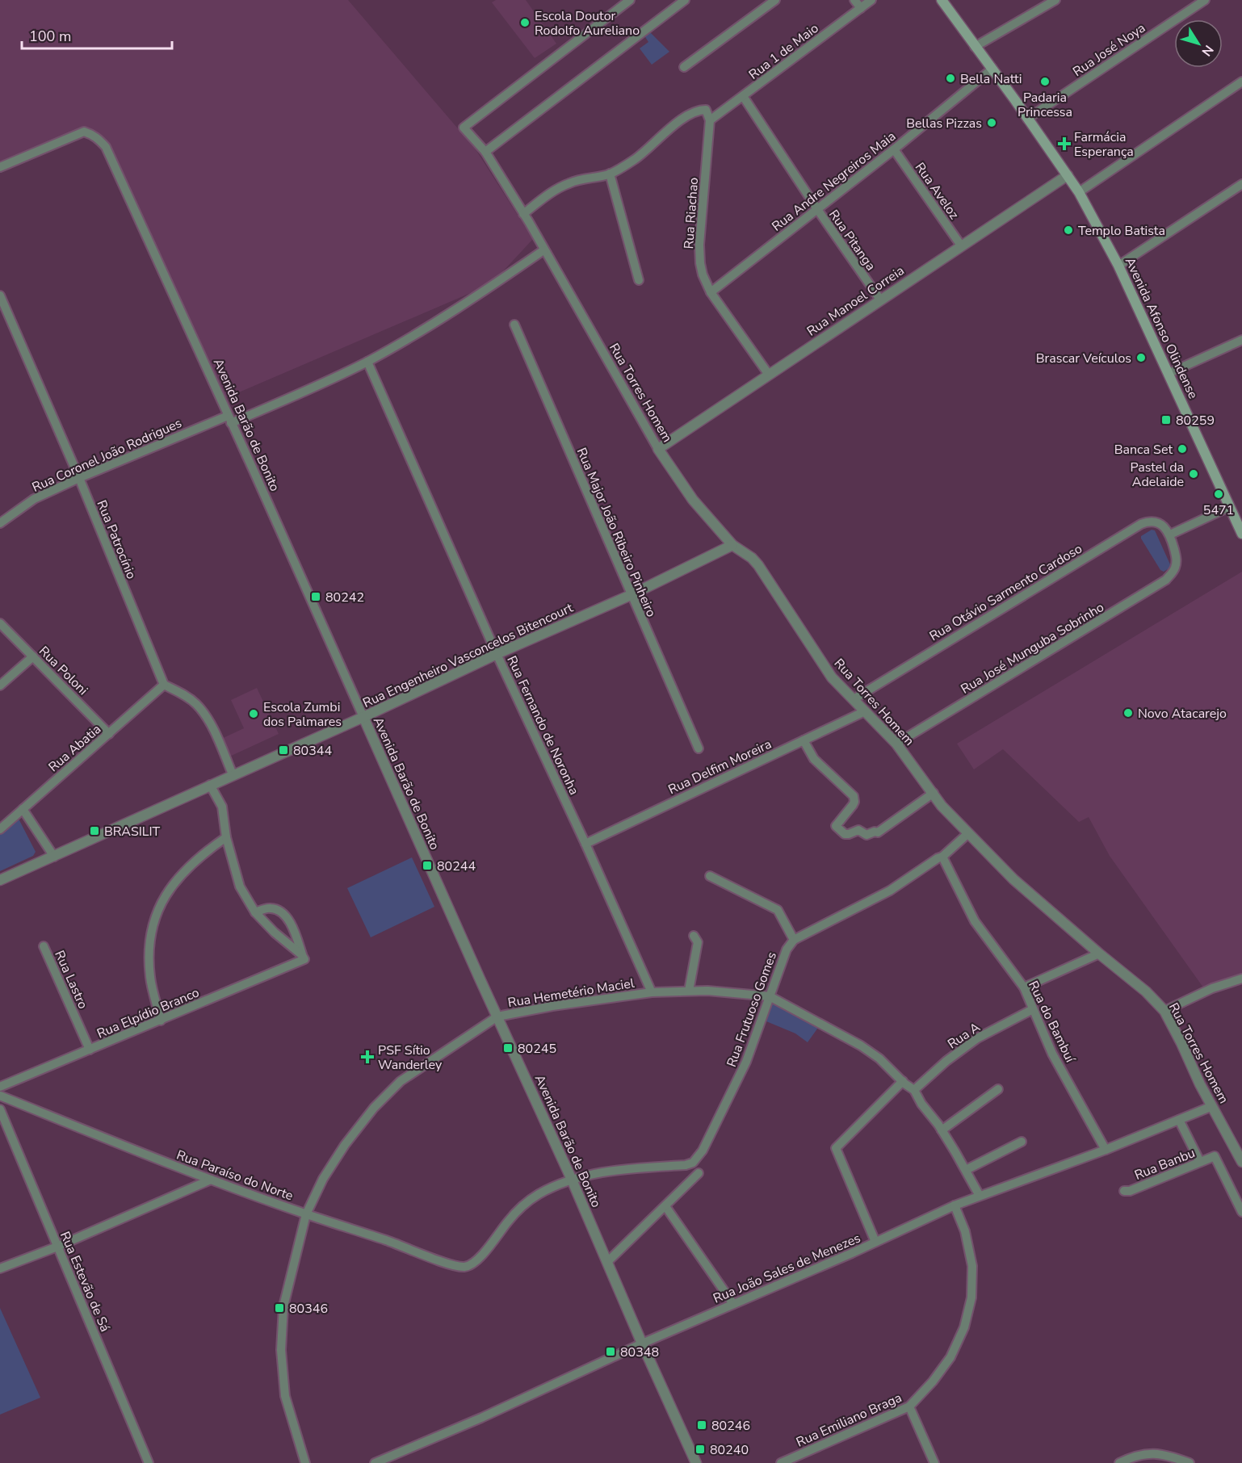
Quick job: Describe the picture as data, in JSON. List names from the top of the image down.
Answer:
{
  "streets": {
    "main road": ["Avenida Afonso Olindense"],
    "street": [
      "Rua José Noya",
      "Rua 1 de Maio",
      "Rua Andre Negreiros Maia",
      "Rua Aveloz",
      "Rua Riachao",
      "Rua Pitanga",
      "Rua Manoel Correia",
      "Rua Torres Homem",
      "Avenida Barão de Bonito",
      "Rua Coronel João Rodrigues",
      "Rua Major João Ribeiro Pinheiro",
      "Rua Patrocínio",
      "Rua Otávio Sarmento Cardoso",
      "Rua José Munguba Sobrinho",
      "Rua Engenheiro Vasconcelos Bitencourt",
      "Rua Poloni",
      "Rua Fernando de Noronha",
      "Rua Abatia",
      "Rua Delfim Moreira",
      "Rua Lastro",
      "Rua Hemetério Maciel",
      "Rua Frutuoso Gomes",
      "Rua Elpídio Branco",
      "Rua do Bambuí",
      "Rua A",
      "Rua Banbu",
      "Rua Paraíso do Norte",
      "Rua João Sales de Menezes",
      "Rua Estevão de Sá",
      "Rua Emiliano Braga"
    ]
  },
  "crossings": [
    ["Rua José Noya", "Avenida Afonso Olindense"],
    ["Rua 1 de Maio", "Rua Riachao"],
    ["Rua 1 de Maio", "Rua Pitanga"],
    ["Rua Andre Negreiros Maia", "Rua Aveloz"],
    ["Rua Andre Negreiros Maia", "Rua Riachao"],
    ["Rua Andre Negreiros Maia", "Rua Pitanga"],
    ["Rua Andre Negreiros Maia", "Avenida Afonso Olindense"],
    ["Rua Aveloz", "Rua Manoel Correia"],
    ["Rua Riachao", "Rua Manoel Correia"],
    ["Rua Pitanga", "Rua Manoel Correia"],
    ["Rua Manoel Correia", "Avenida Afonso Olindense"],
    ["Rua Manoel Correia", "Rua Torres Homem"],
    ["Rua Torres Homem", "Rua Coronel João Rodrigues"],
    ["Rua Torres Homem", "Rua Otávio Sarmento Cardoso"],
    ["Rua Torres Homem", "Rua José Munguba Sobrinho"],
    ["Rua Torres Homem", "Rua Engenheiro Vasconcelos Bitencourt"],
    ["Rua Torres Homem", "Rua Delfim Moreira"],
    ["Rua Torres Homem", "Rua João Sales de Menezes"],
    ["Avenida Barão de Bonito", "Rua Coronel João Rodrigues"],
    ["Avenida Barão de Bonito", "Rua Engenheiro Vasconcelos Bitencourt"],
    ["Avenida Barão de Bonito", "Rua Hemetério Maciel"],
    ["Avenida Barão de Bonito", "Rua Frutuoso Gomes"],
    ["Avenida Barão de Bonito", "Rua Paraíso do Norte"],
    ["Avenida Barão de Bonito", "Rua João Sales de Menezes"],
    ["Rua Coronel João Rodrigues", "Rua Patrocínio"],
    ["Rua Coronel João Rodrigues", "Rua Fernando de Noronha"],
    ["Rua Major João Ribeiro Pinheiro", "Rua Engenheiro Vasconcelos Bitencourt"],
    ["Rua Patrocínio", "Rua Abatia"],
    ["Rua Otávio Sarmento Cardoso", "Rua José Munguba Sobrinho"],
    ["Rua Engenheiro Vasconcelos Bitencourt", "Rua Fernando de Noronha"],
    ["Rua Poloni", "Rua Abatia"],
    ["Rua Fernando de Noronha", "Rua Delfim Moreira"],
    ["Rua Fernando de Noronha", "Rua Hemetério Maciel"],
    ["Rua Lastro", "Rua Elpídio Branco"],
    ["Rua Hemetério Maciel", "Rua Frutuoso Gomes"],
    ["Rua Hemetério Maciel", "Rua A"],
    ["Rua Hemetério Maciel", "Rua Paraíso do Norte"],
    ["Rua Hemetério Maciel", "Rua João Sales de Menezes"],
    ["Rua Frutuoso Gomes", "Rua Paraíso do Norte"],
    ["Rua do Bambuí", "Rua A"],
    ["Rua do Bambuí", "Rua João Sales de Menezes"],
    ["Rua João Sales de Menezes", "Rua Emiliano Braga"]
  ],
  "places": {
    "other": [
      "Escola Doutor Rodolfo Aureliano",
      "Bella Natti",
      "Padaria Princessa",
      "Bellas Pizzas",
      "Templo Batista",
      "Brascar Veículos",
      "Banca Set",
      "Pastel da Adelaide",
      "5471",
      "Novo Atacarejo",
      "Escola Zumbi dos Palmares"
    ],
    "health": ["Farmácia Esperança", "PSF Sítio Wanderley"],
    "transit": [
      "80259",
      "80242",
      "80344",
      "BRASILIT",
      "80244",
      "80245",
      "80346",
      "80348",
      "80246",
      "80240"
    ]
  },
  "scale_bar": "100 m",
  "north": "bottom right"
}
